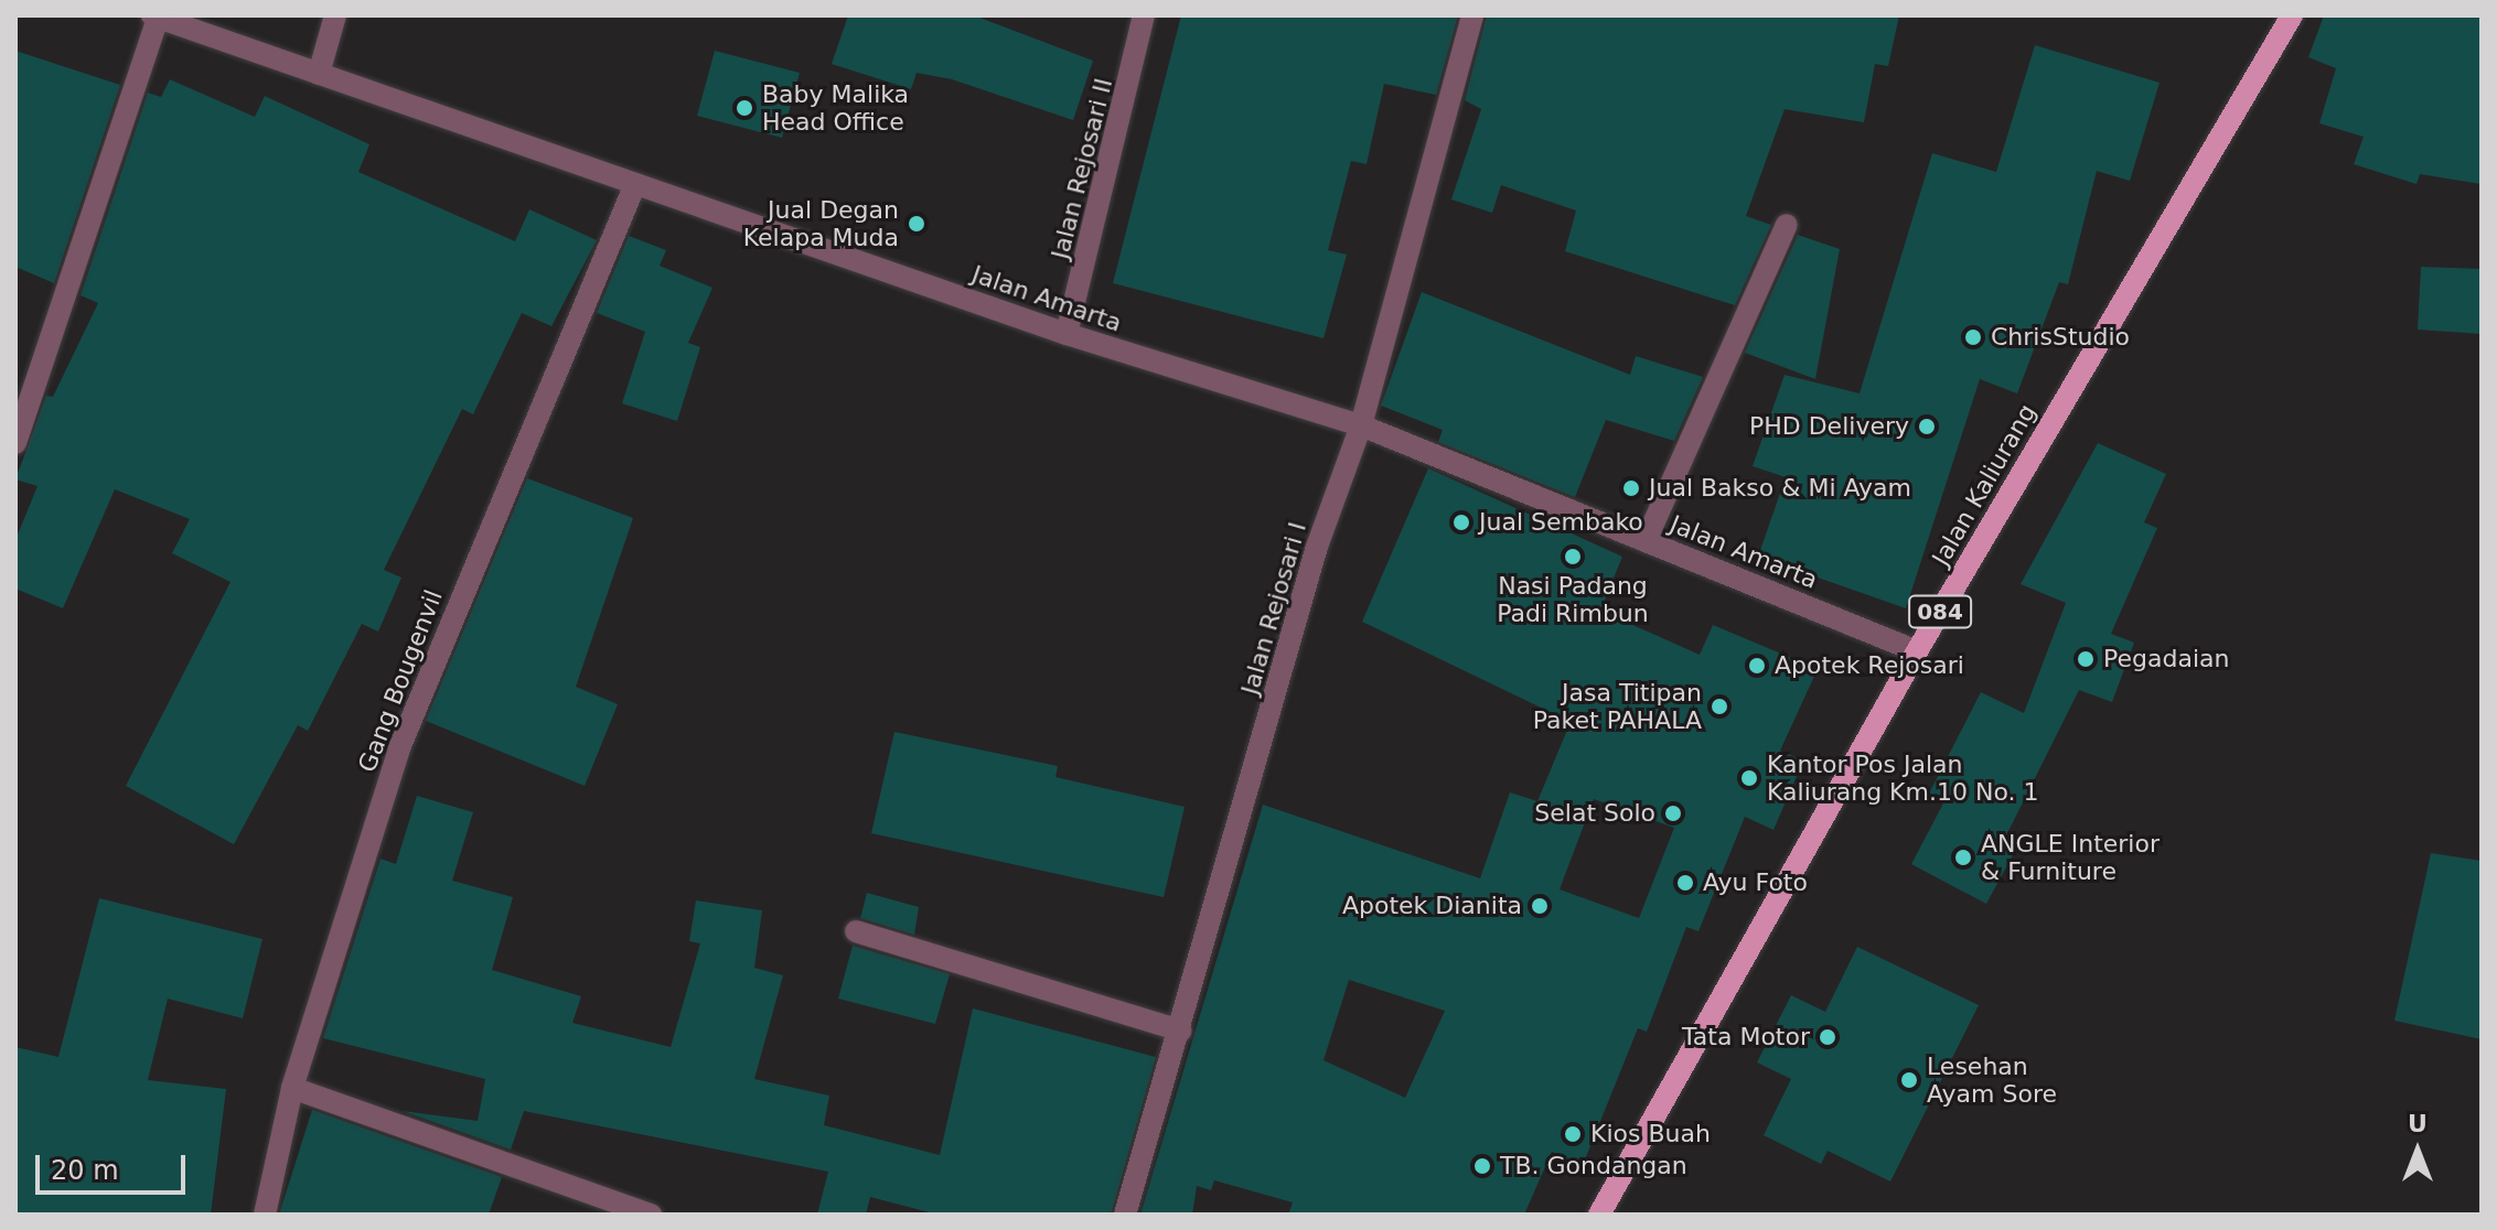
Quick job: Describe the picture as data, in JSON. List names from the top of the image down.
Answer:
{
  "streets": {
    "main road": ["Jalan Kaliurang", "084"],
    "street": [
      "Jalan Rejosari II",
      "Jalan Amarta",
      "Jalan Rejosari I",
      "Gang Bougenvil"
    ]
  },
  "crossings": [
    ["Jalan Rejosari II", "Jalan Amarta"],
    ["Jalan Amarta", "Jalan Kaliurang"],
    ["Jalan Amarta", "Jalan Rejosari I"],
    ["Jalan Amarta", "Gang Bougenvil"]
  ],
  "places": [
    "Baby Malika Head Office",
    "Jual Degan Kelapa Muda",
    "ChrisStudio",
    "PHD Delivery",
    "Jual Bakso & Mi Ayam",
    "Jual Sembako",
    "Nasi Padang Padi Rimbun",
    "Pegadaian",
    "Apotek Rejosari",
    "Jasa Titipan Paket PAHALA",
    "Kantor Pos Jalan Kaliurang Km.10 No. 1",
    "Selat Solo",
    "ANGLE Interior & Furniture",
    "Ayu Foto",
    "Apotek Dianita",
    "Tata Motor",
    "Lesehan Ayam Sore",
    "Kios Buah",
    "TB. Gondangan"
  ],
  "scale_bar": "20 m",
  "north": "top"
}
